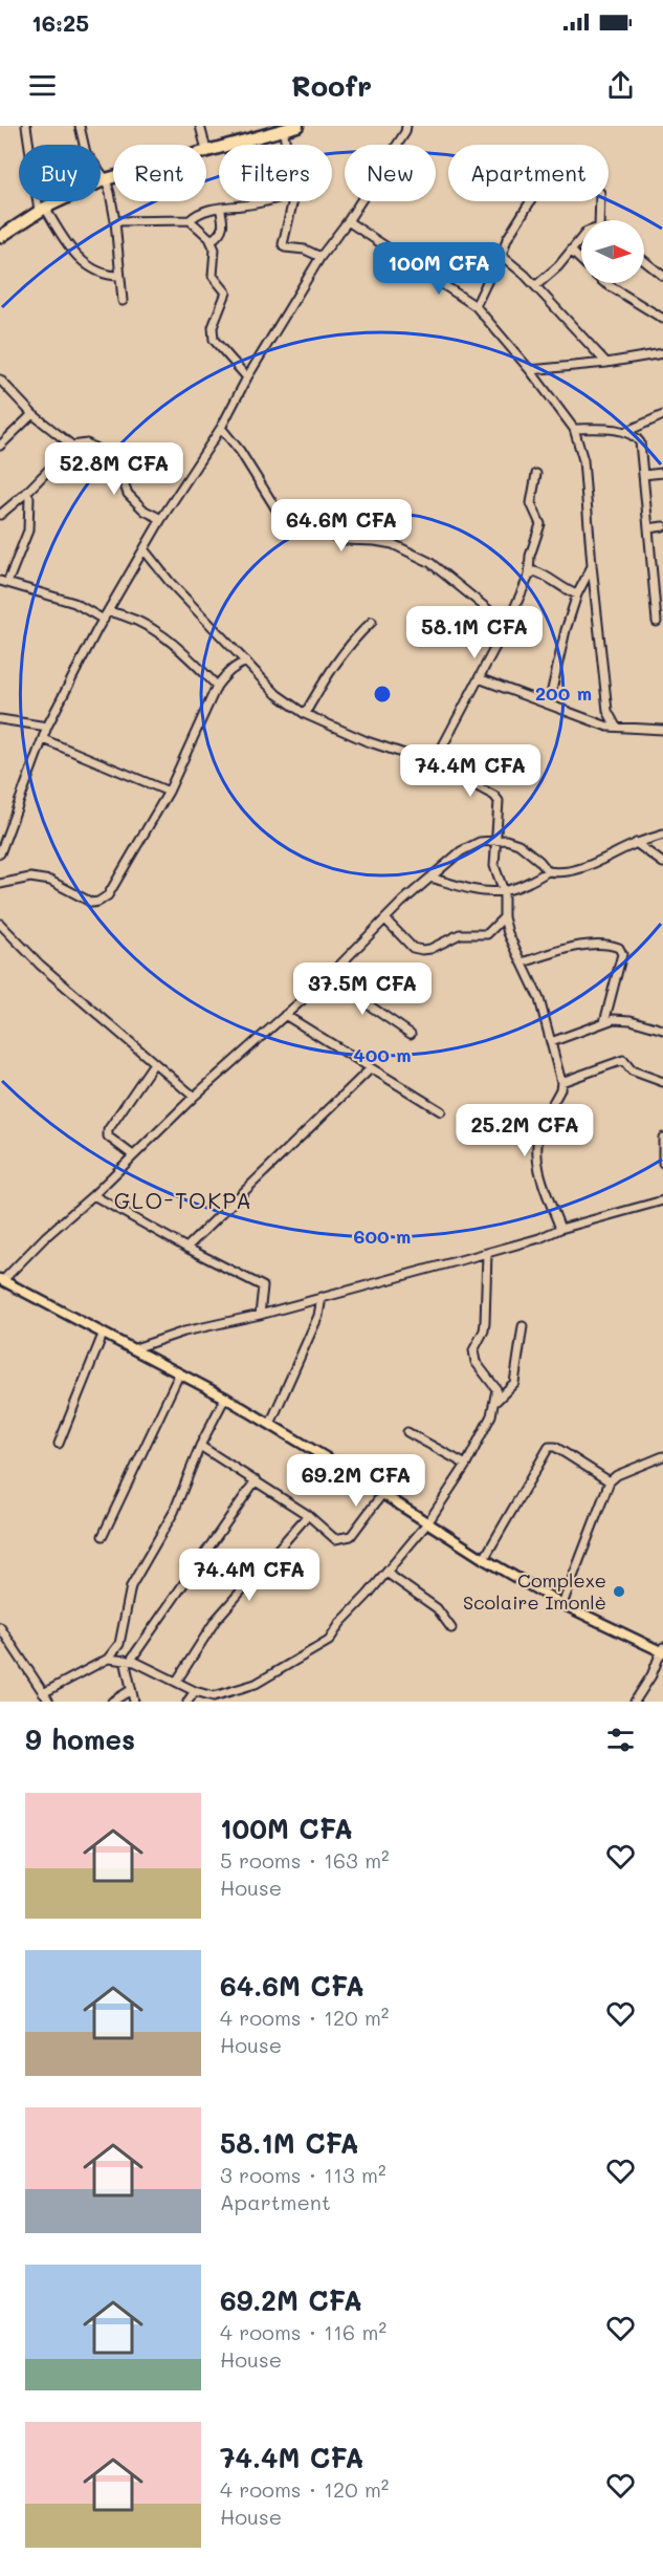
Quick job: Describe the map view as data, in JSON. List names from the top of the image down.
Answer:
{
  "districts": ["GLO-TOKPA"],
  "places": ["Complexe Scolaire Imonlè"],
  "north": "right",
  "page": {
    "status": "16:25",
    "header": "Roofr",
    "chip": [
      "Buy",
      "Rent",
      "Filters",
      "New",
      "Apartment"
    ],
    "price": [
      "100M CFA",
      "52.8M CFA",
      "64.6M CFA",
      "58.1M CFA",
      "74.4M CFA",
      "37.5M CFA",
      "25.2M CFA",
      "69.2M CFA",
      "74.4M CFA"
    ],
    "heading": "9 homes",
    "list": [
      {
        "name": "100M CFA",
        "note": "5 rooms · 163 m² · House"
      },
      {
        "name": "64.6M CFA",
        "note": "4 rooms · 120 m² · House"
      },
      {
        "name": "58.1M CFA",
        "note": "3 rooms · 113 m² · Apartment"
      },
      {
        "name": "69.2M CFA",
        "note": "4 rooms · 116 m² · House"
      },
      {
        "name": "74.4M CFA",
        "note": "4 rooms · 120 m² · House"
      }
    ]
  },
  "rings": ["200 m", "400 m", "600 m"]
}
